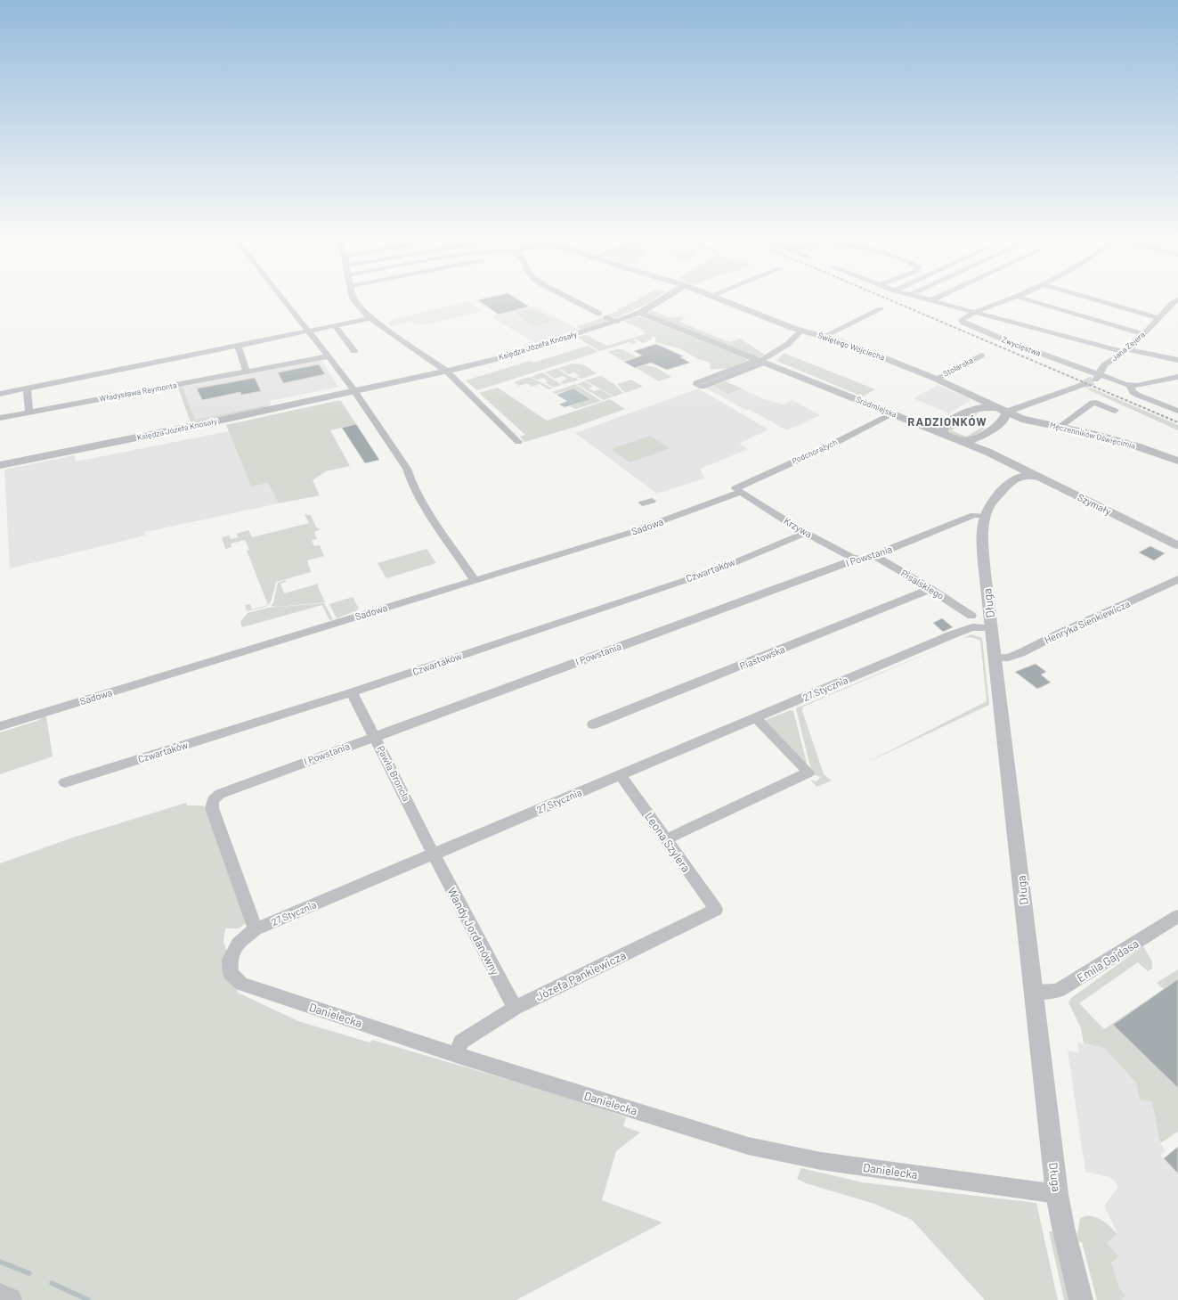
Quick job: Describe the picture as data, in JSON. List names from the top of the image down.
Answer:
{
  "streets": {
    "street": [
      "Księdza Józefa Knosały",
      "Świętego Wojciecha",
      "Zwycięstwa",
      "Jana Zejera",
      "Stolarska",
      "Władysława Reymonta",
      "Śródmiejska",
      "Męczenników Oświęcimia",
      "Podchorążych",
      "Szymały",
      "Sadowa",
      "Krzywa",
      "I Powstania",
      "Czwartaków",
      "Pisalskiego",
      "Długa",
      "Henryka Sienkiewicza",
      "Piastowska",
      "27 Stycznia",
      "Pawła Broncla",
      "Leona Szylera",
      "Wandy Jordanówny",
      "Emila Gajdasa",
      "Józefa Pankiewicza",
      "Danielecka"
    ]
  },
  "crossings": [
    ["Księdza Józefa Knosały", "Śródmiejska"],
    ["Świętego Wojciecha", "Stolarska"],
    ["Świętego Wojciecha", "Męczenników Oświęcimia"],
    ["Zwycięstwa", "Jana Zejera"],
    ["Śródmiejska", "Podchorążych"],
    ["Śródmiejska", "Szymały"],
    ["Podchorążych", "Sadowa"],
    ["Podchorążych", "Krzywa"],
    ["Sadowa", "Krzywa"],
    ["Krzywa", "I Powstania"],
    ["Krzywa", "Czwartaków"],
    ["I Powstania", "Pisalskiego"],
    ["I Powstania", "Długa"],
    ["I Powstania", "27 Stycznia"],
    ["I Powstania", "Pawła Broncla"],
    ["I Powstania", "Danielecka"],
    ["Czwartaków", "Pawła Broncla"],
    ["Pisalskiego", "Piastowska"],
    ["Długa", "Henryka Sienkiewicza"],
    ["Długa", "27 Stycznia"],
    ["Długa", "Emila Gajdasa"],
    ["Długa", "Danielecka"],
    ["27 Stycznia", "Pawła Broncla"],
    ["27 Stycznia", "Leona Szylera"],
    ["27 Stycznia", "Wandy Jordanówny"],
    ["27 Stycznia", "Danielecka"],
    ["Pawła Broncla", "Wandy Jordanówny"],
    ["Leona Szylera", "Józefa Pankiewicza"],
    ["Wandy Jordanówny", "Józefa Pankiewicza"],
    ["Józefa Pankiewicza", "Danielecka"]
  ],
  "districts": ["RADZIONKÓW"]
}
